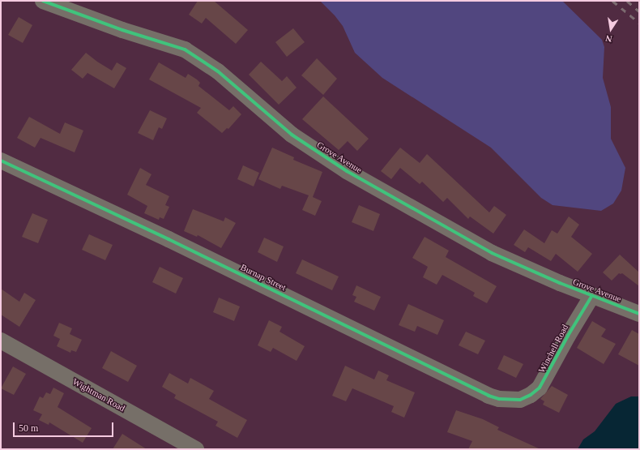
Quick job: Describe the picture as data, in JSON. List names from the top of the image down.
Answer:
{
  "streets": {
    "street": [
      "Grove Avenue",
      "Burnap Street",
      "Winchell Road",
      "Wightman Road"
    ]
  },
  "crossings": [
    ["Grove Avenue", "Winchell Road"],
    ["Burnap Street", "Winchell Road"]
  ],
  "scale_bar": "50 m",
  "north": "bottom"
}
